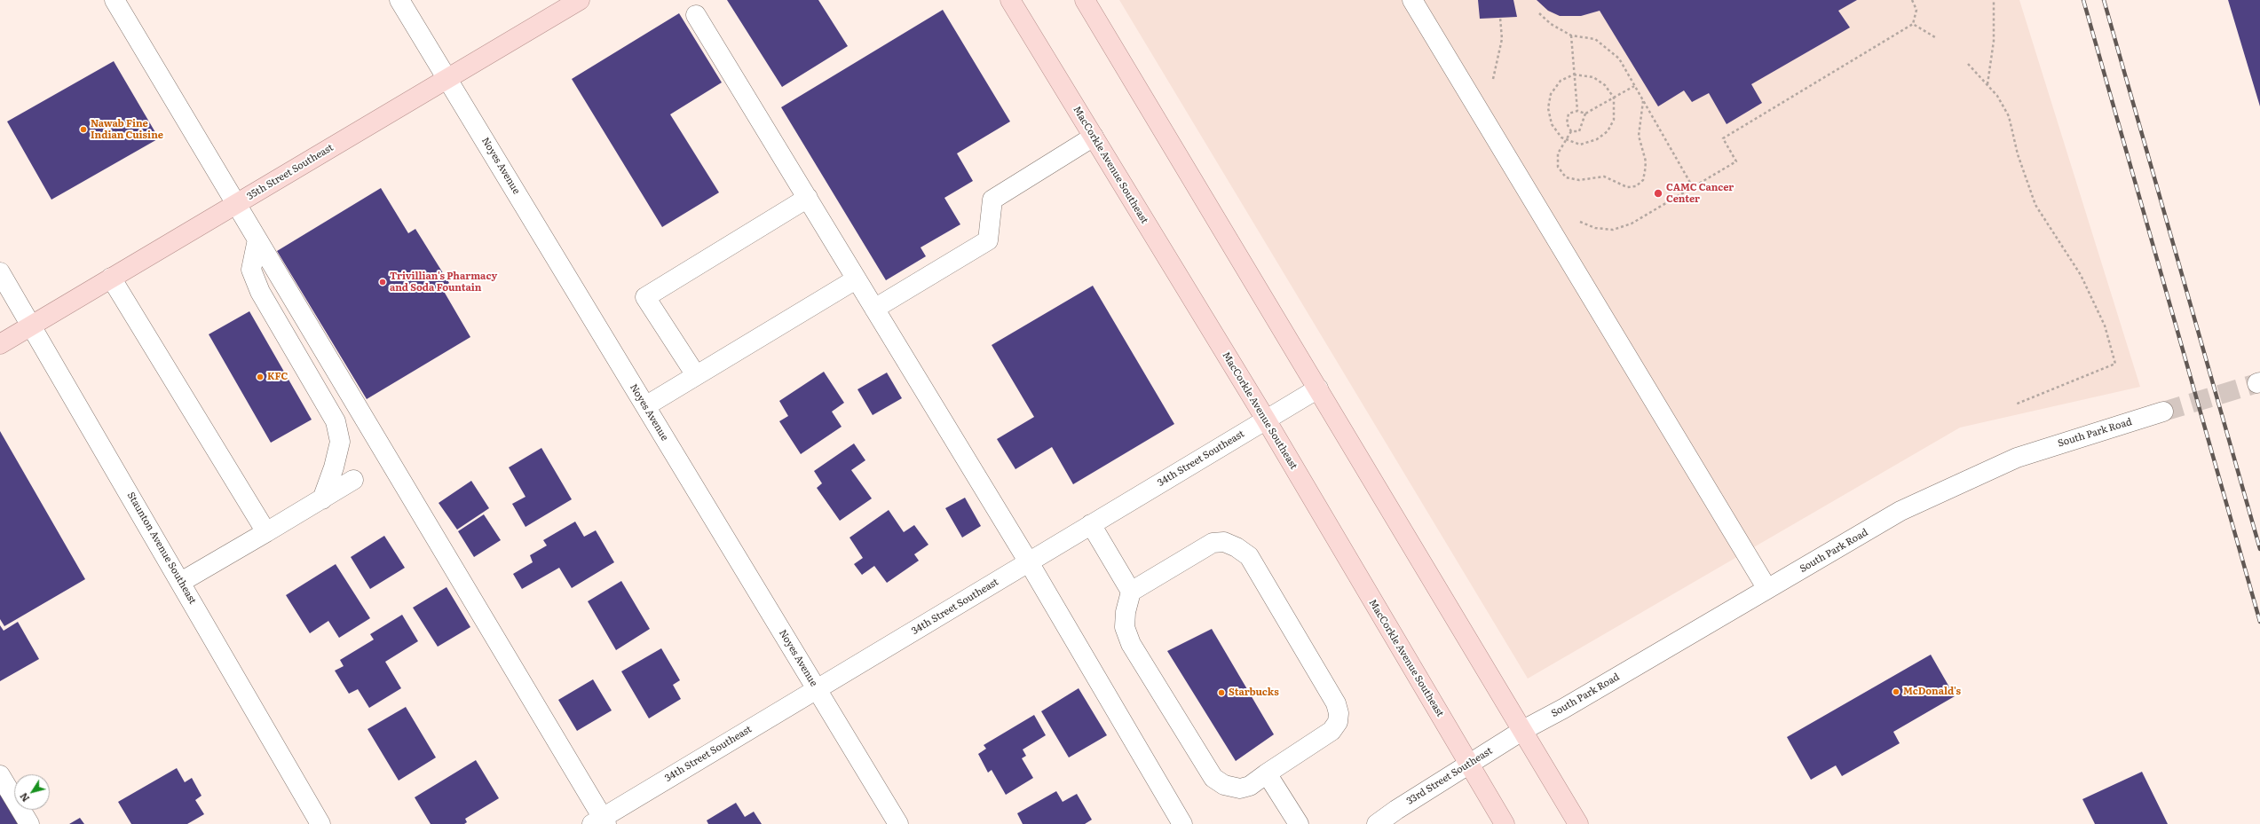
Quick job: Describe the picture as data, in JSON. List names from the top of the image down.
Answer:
{
  "streets": {
    "main road": ["MacCorkle Avenue Southeast", "35th Street Southeast"],
    "street": [
      "Noyes Avenue",
      "South Park Road",
      "34th Street Southeast",
      "Staunton Avenue Southeast",
      "33rd Street Southeast"
    ]
  },
  "crossings": [
    ["MacCorkle Avenue Southeast", "34th Street Southeast"],
    ["MacCorkle Avenue Southeast", "33rd Street Southeast"],
    ["Noyes Avenue", "35th Street Southeast"],
    ["Noyes Avenue", "34th Street Southeast"],
    ["35th Street Southeast", "Staunton Avenue Southeast"],
    ["South Park Road", "33rd Street Southeast"]
  ],
  "places": [
    "Nawab Fine Indian Cuisine",
    "CAMC Cancer Center",
    "Trivillian's Pharmacy and Soda Fountain",
    "KFC",
    "McDonald's",
    "Starbucks"
  ],
  "north": "bottom left"
}
